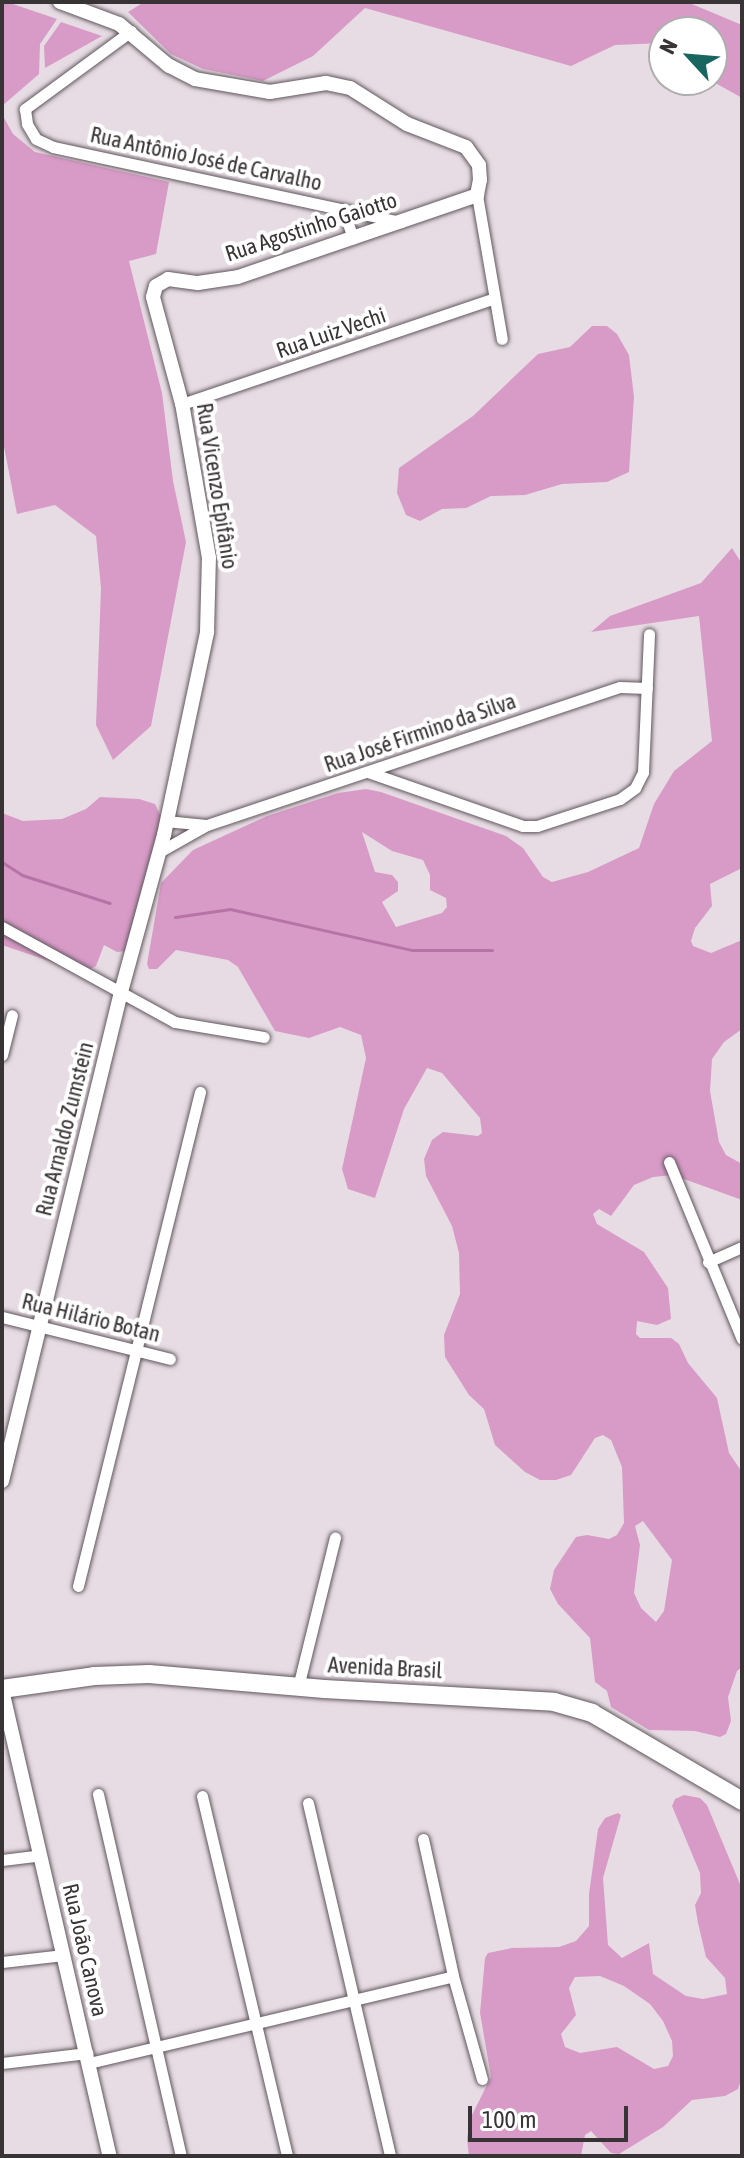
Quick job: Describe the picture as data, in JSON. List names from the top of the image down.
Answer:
{
  "streets": {
    "main road": ["Avenida Brasil"],
    "street": [
      "Rua Antônio José de Carvalho",
      "Rua Agostinho Gaiotto",
      "Rua Luiz Vechi",
      "Rua Vicenzo Epifânio",
      "Rua José Firmino da Silva",
      "Rua Arnaldo Zumstein",
      "Rua Hilário Botan",
      "Rua João Canova"
    ]
  },
  "crossings": [
    ["Rua Antônio José de Carvalho", "Rua Agostinho Gaiotto"],
    ["Rua Agostinho Gaiotto", "Rua Vicenzo Epifânio"],
    ["Rua Luiz Vechi", "Rua Vicenzo Epifânio"],
    ["Rua Vicenzo Epifânio", "Rua Arnaldo Zumstein"],
    ["Rua José Firmino da Silva", "Rua Arnaldo Zumstein"],
    ["Rua Arnaldo Zumstein", "Rua Hilário Botan"],
    ["Avenida Brasil", "Rua João Canova"]
  ],
  "scale_bar": "100 m",
  "north": "top left"
}
